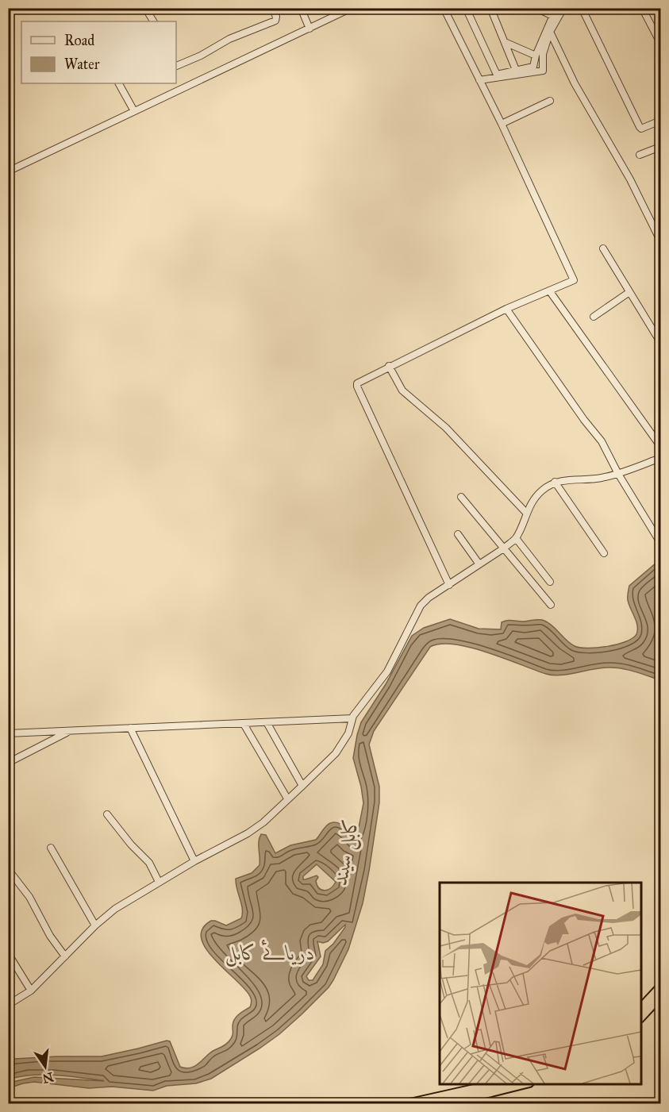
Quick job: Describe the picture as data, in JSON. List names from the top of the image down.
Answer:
{
  "water": ["کابل سيند", "دریائے کابل"],
  "legend": ["Road", "Water"],
  "north": "bottom"
}
